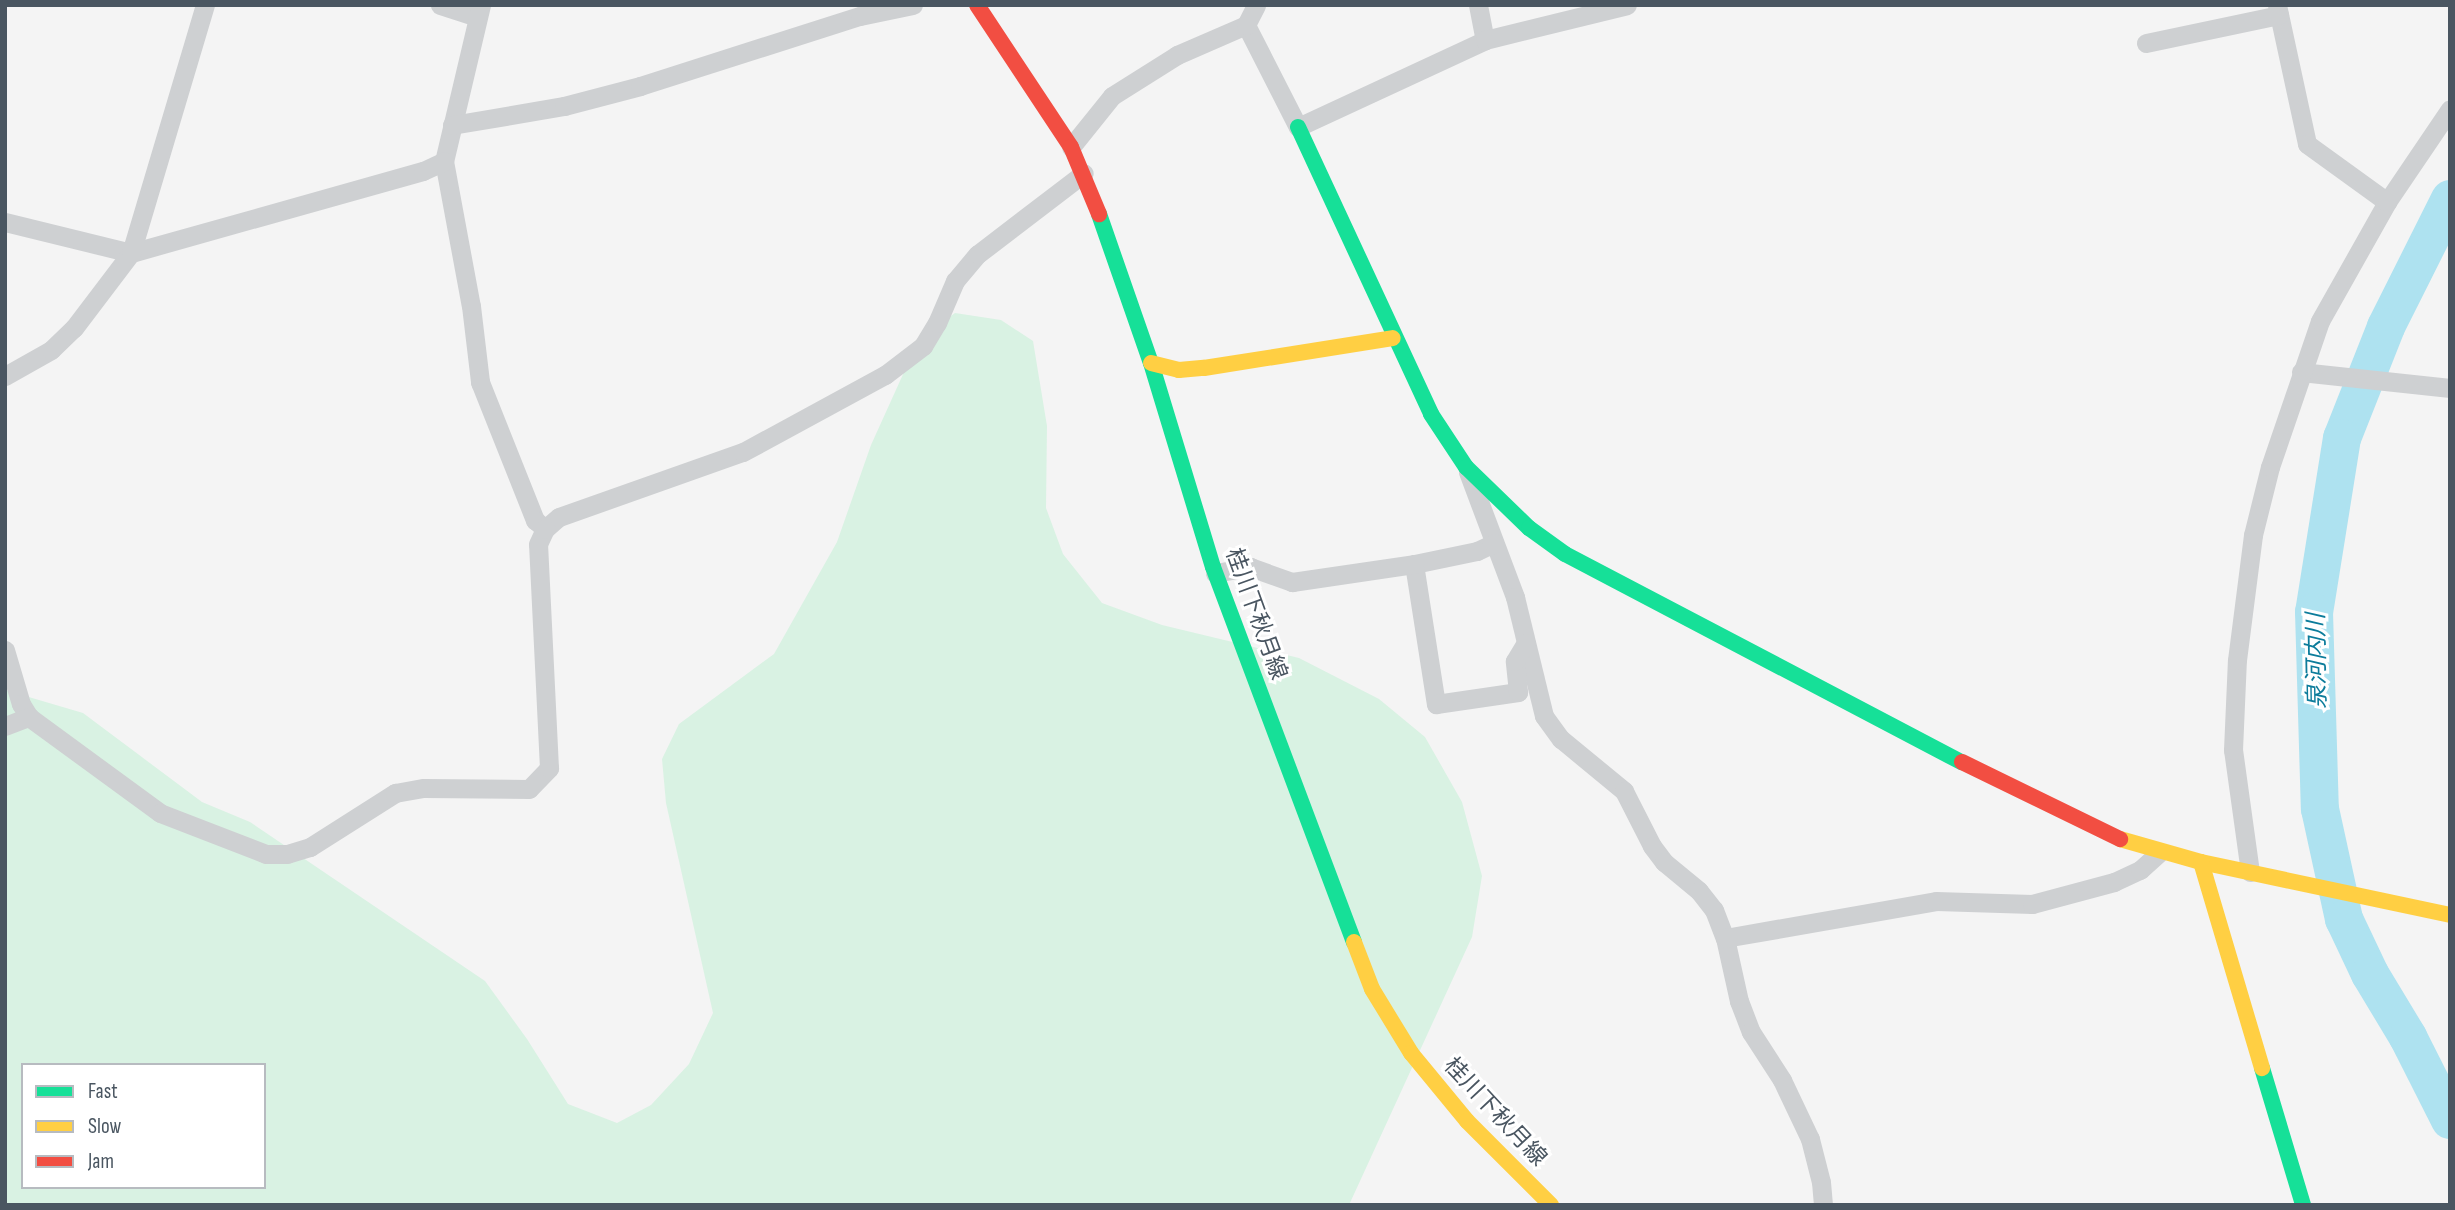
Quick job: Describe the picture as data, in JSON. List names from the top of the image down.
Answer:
{
  "streets": {
    "street": ["桂川下秋月線"]
  },
  "water": ["泉河内川"],
  "legend": ["Fast", "Slow", "Jam"]
}
